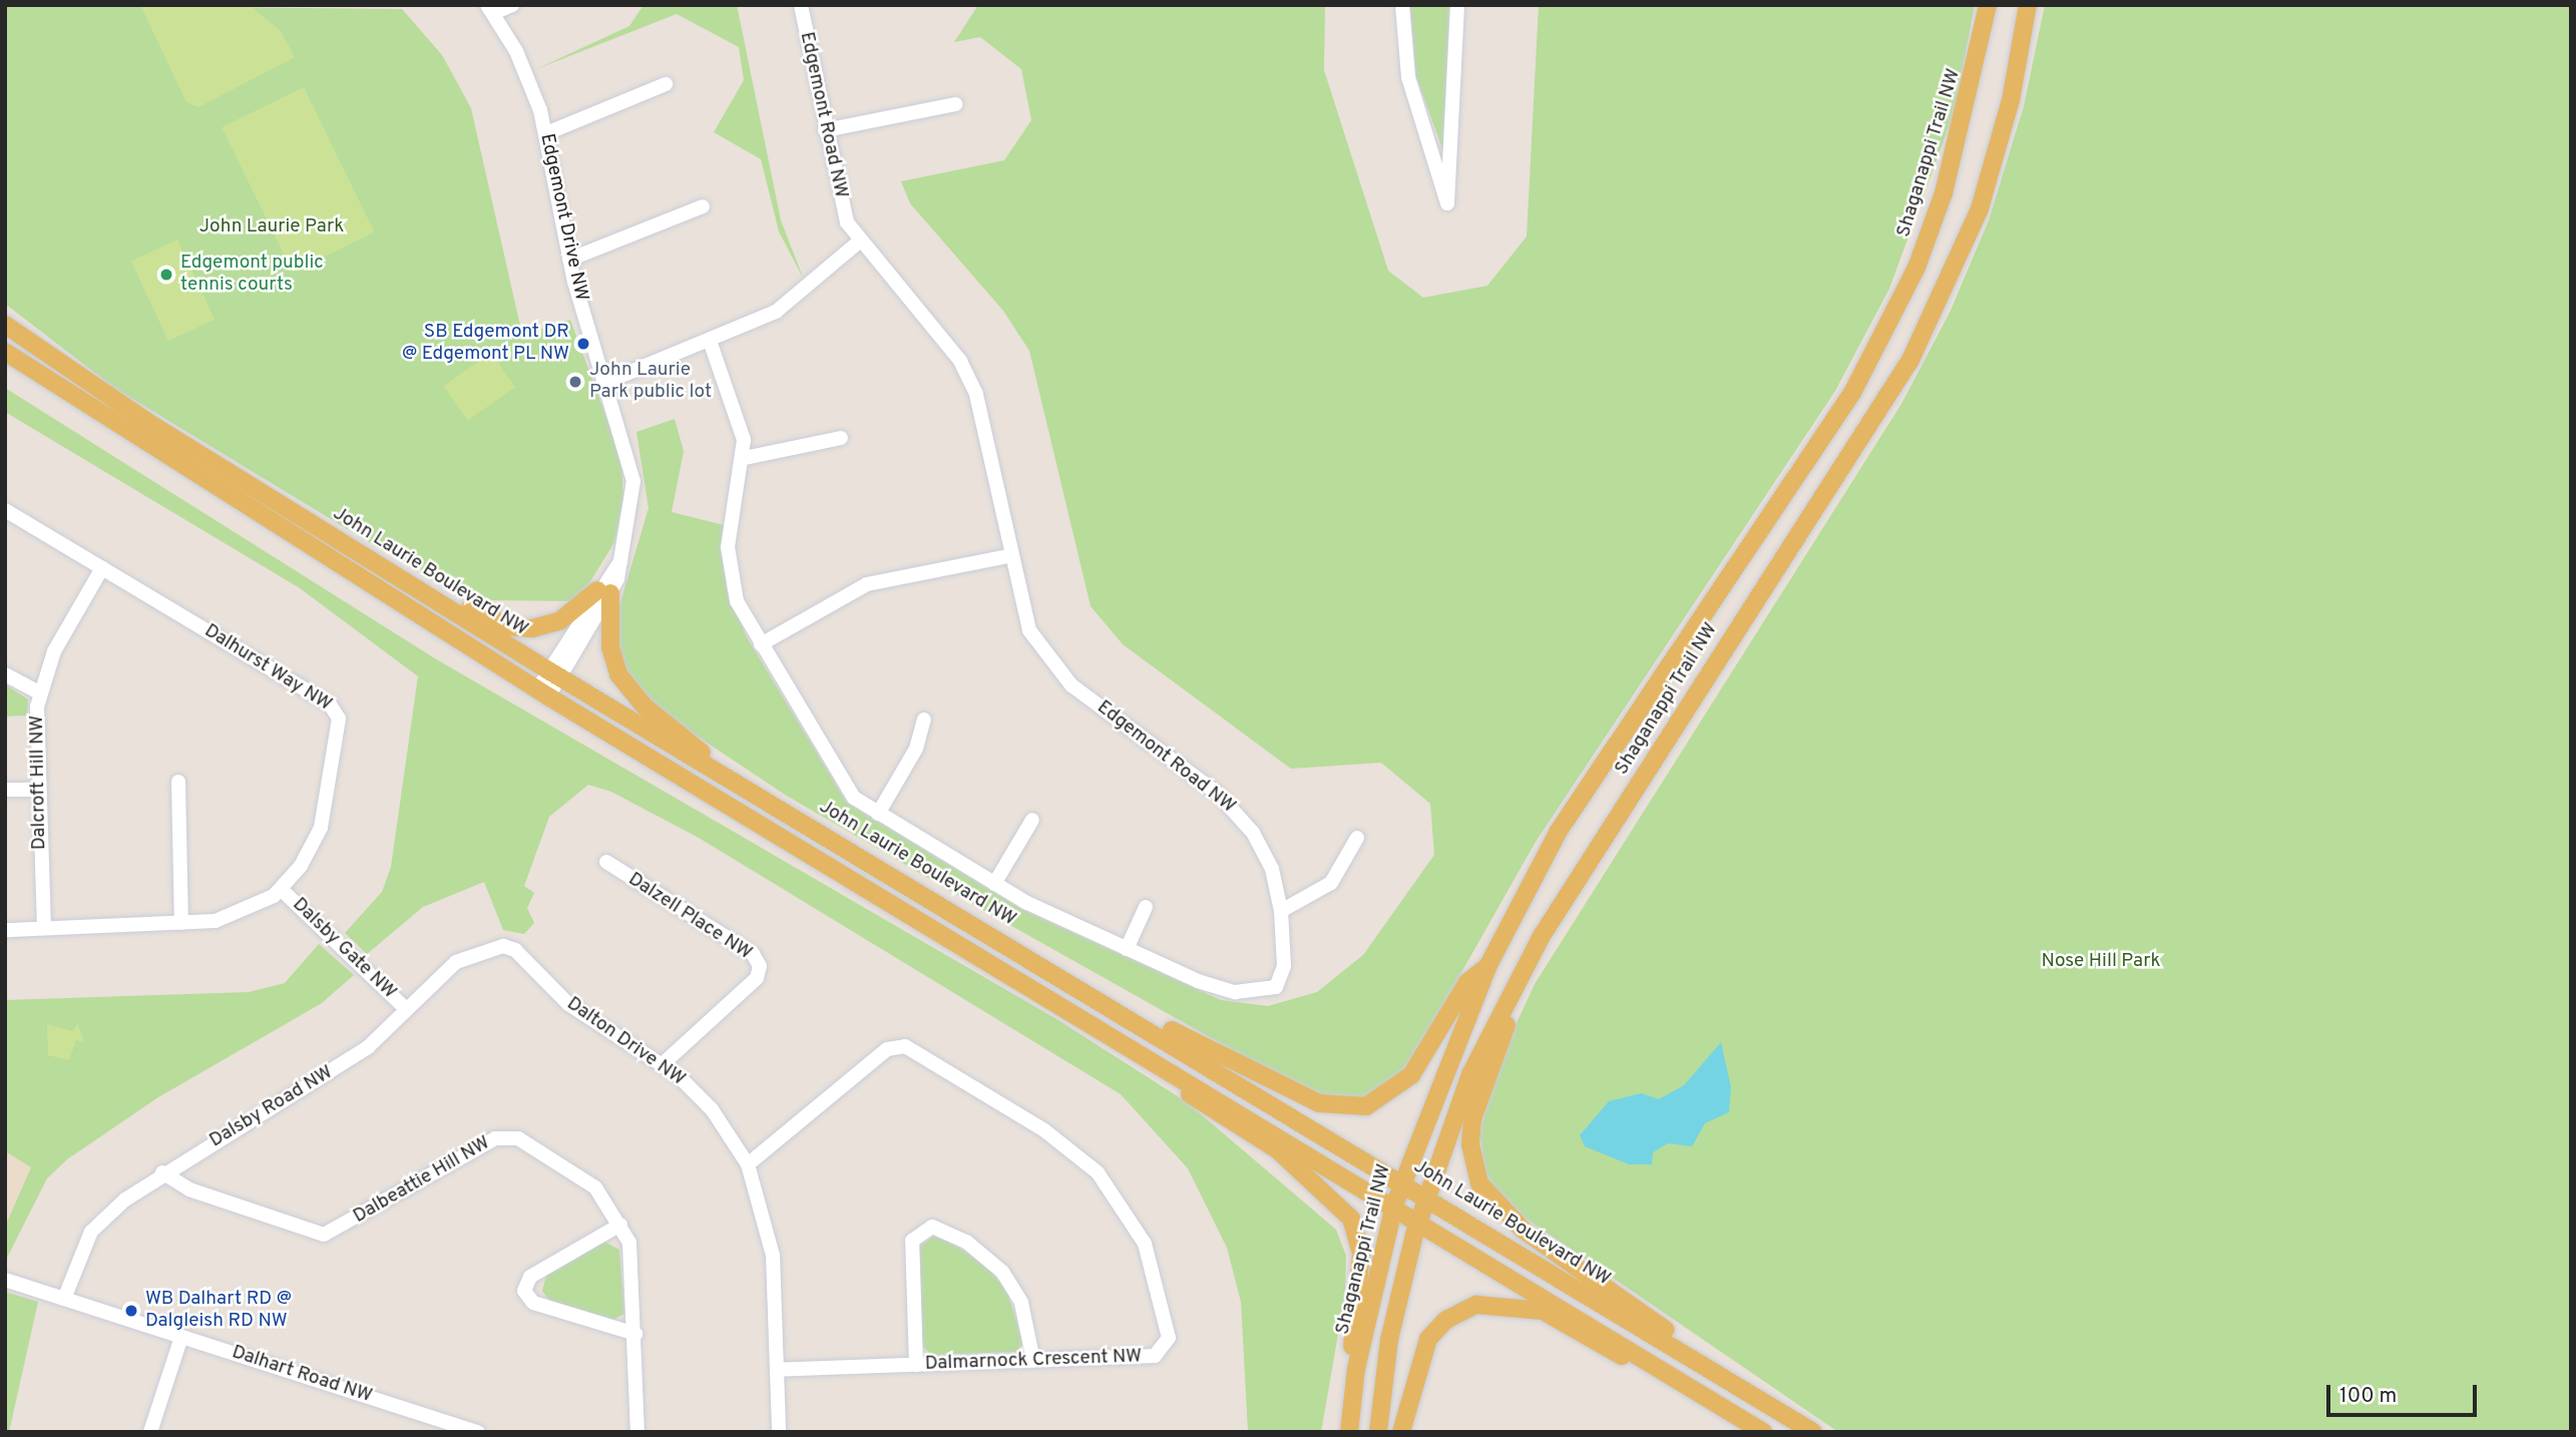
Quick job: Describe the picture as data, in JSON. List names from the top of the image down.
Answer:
{
  "streets": {
    "main road": ["Shaganappi Trail NW", "John Laurie Boulevard NW"],
    "street": [
      "Edgemont Road NW",
      "Edgemont Drive NW",
      "Dalhurst Way NW",
      "Dalcroft Hill NW",
      "Dalzell Place NW",
      "Dalsby Gate NW",
      "Dalton Drive NW",
      "Dalsby Road NW",
      "Dalbeattie Hill NW",
      "Dalmarnock Crescent NW",
      "Dalhart Road NW"
    ]
  },
  "crossings": [
    ["Shaganappi Trail NW", "John Laurie Boulevard NW"],
    ["Edgemont Drive NW", "John Laurie Boulevard NW"],
    ["Dalhurst Way NW", "Dalcroft Hill NW"],
    ["Dalhurst Way NW", "Dalsby Gate NW"],
    ["Dalzell Place NW", "Dalton Drive NW"],
    ["Dalsby Gate NW", "Dalsby Road NW"],
    ["Dalton Drive NW", "Dalsby Road NW"],
    ["Dalton Drive NW", "Dalmarnock Crescent NW"],
    ["Dalsby Road NW", "Dalbeattie Hill NW"],
    ["Dalsby Road NW", "Dalhart Road NW"]
  ],
  "parks": ["John Laurie Park", "Nose Hill Park"],
  "places": [
    "Edgemont public tennis courts",
    "SB Edgemont DR @ Edgemont PL NW",
    "John Laurie Park public lot",
    "WB Dalhart RD @ Dalgleish RD NW"
  ],
  "scale_bar": "100 m"
}
